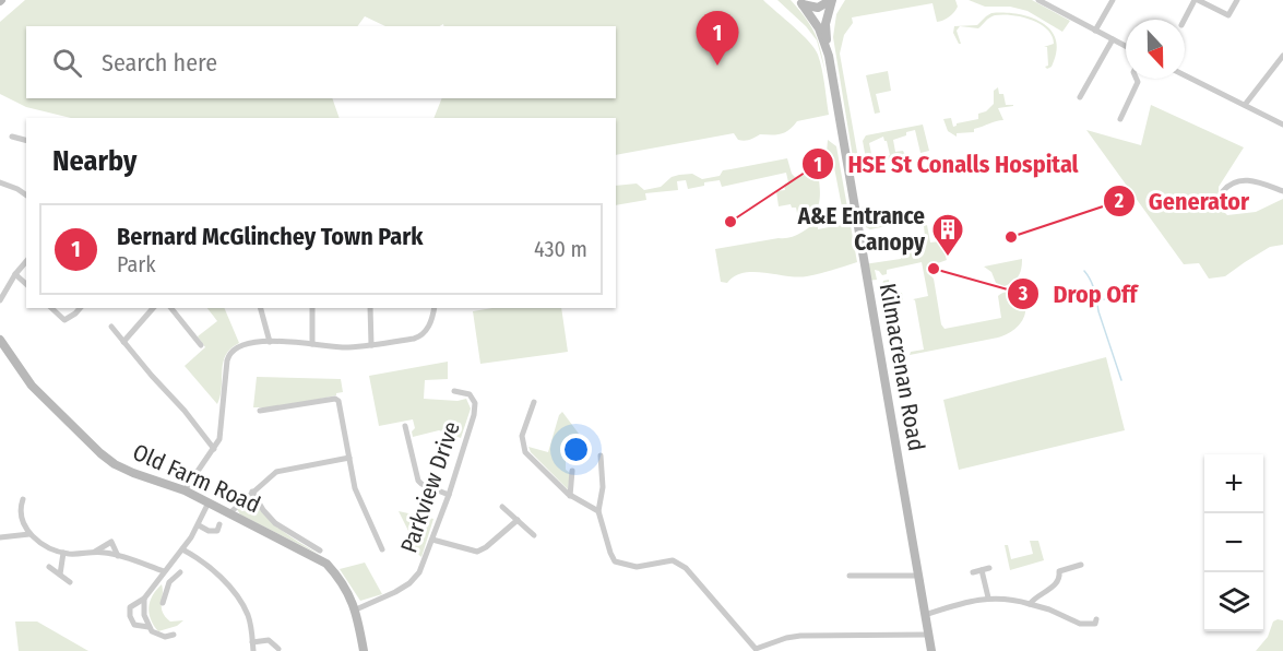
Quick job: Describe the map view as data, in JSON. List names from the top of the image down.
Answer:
{
  "streets": {
    "main road": ["Kilmacrenan Road", "Old Farm Road"],
    "street": ["Parkview Drive"]
  },
  "crossings": [
    ["Old Farm Road", "Parkview Drive"]
  ],
  "places": {
    "other": ["HSE St Conalls Hospital", "Generator", "Drop Off"],
    "building": ["A&E Entrance Canopy"]
  },
  "north": "bottom",
  "page": {
    "pins": "1",
    "search": "Search here",
    "heading": "Nearby",
    "list": [
      {
        "mark": "1",
        "name": "Bernard McGlinchey Town Park",
        "note": "Park",
        "value": "430 m"
      }
    ],
    "map_buttons": ["+", "−"]
  }
}
